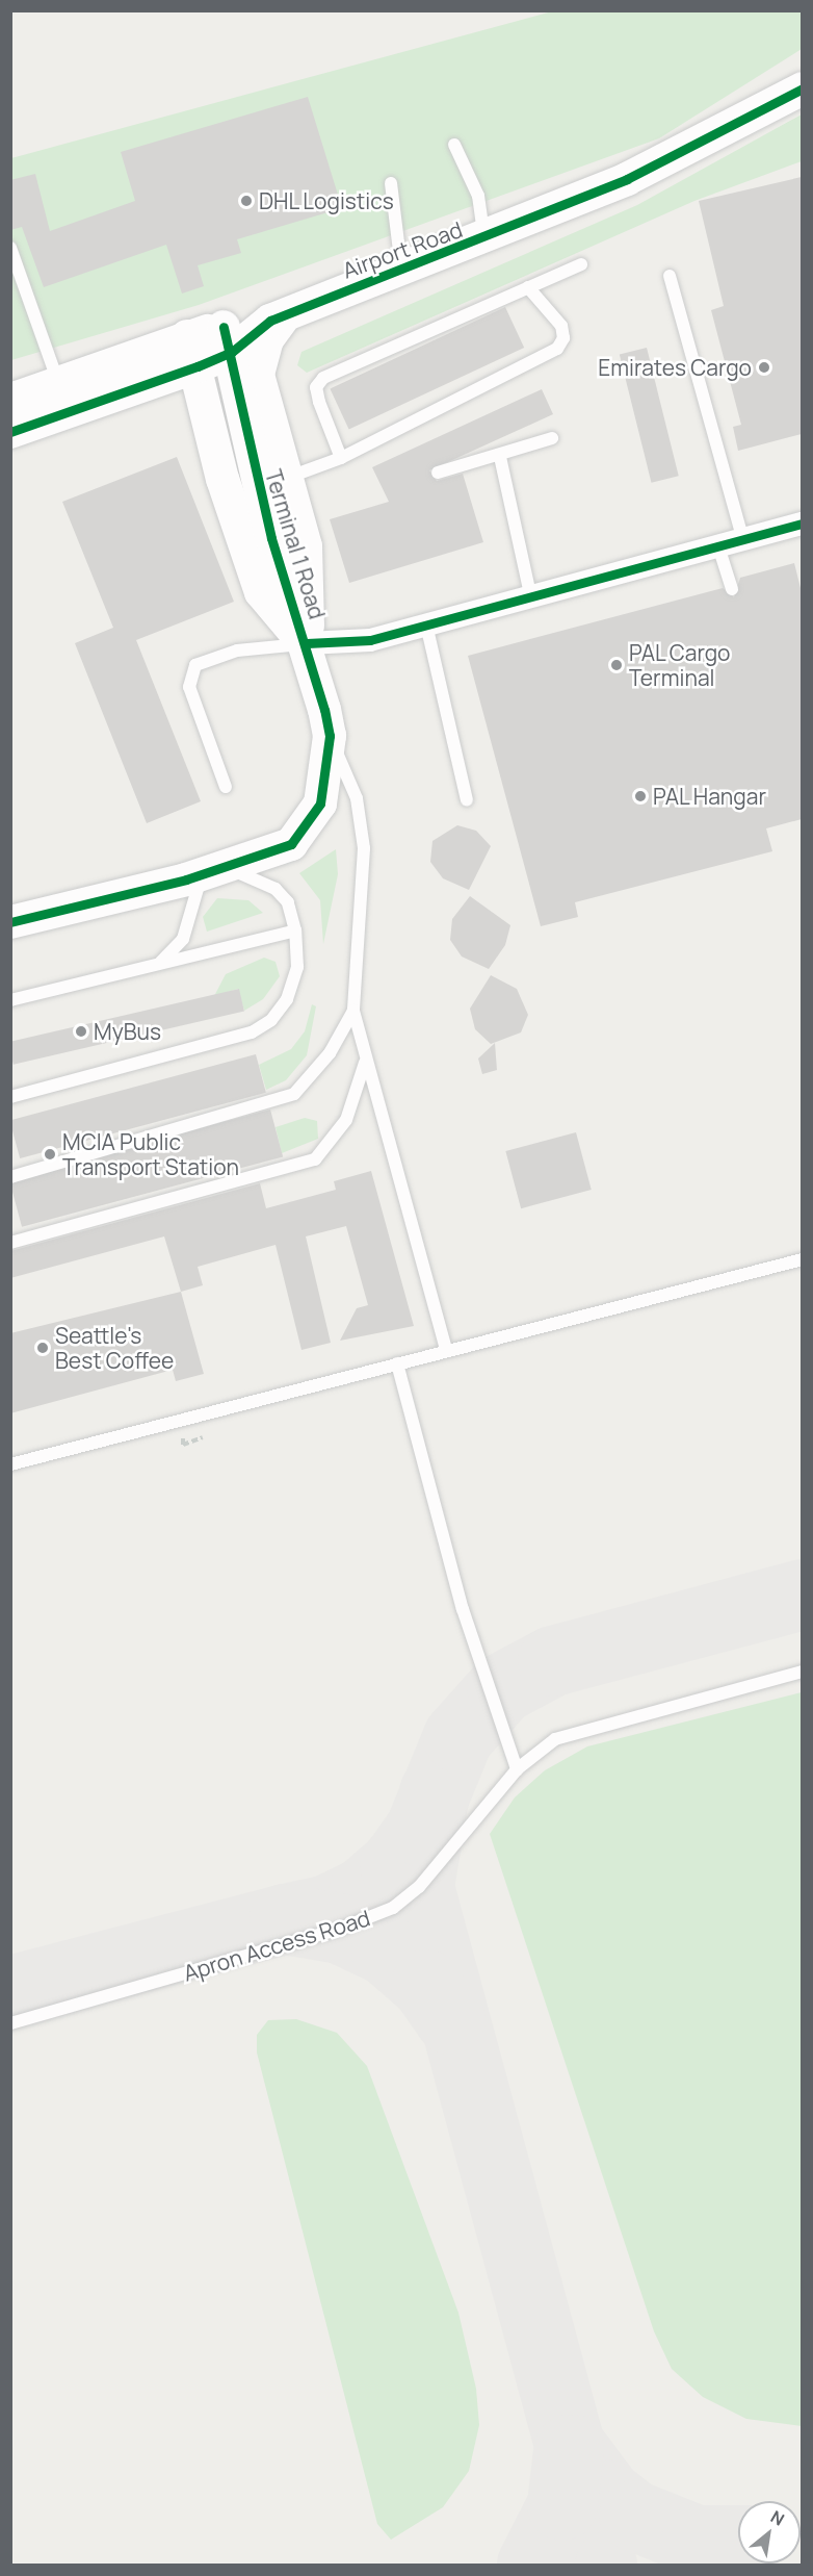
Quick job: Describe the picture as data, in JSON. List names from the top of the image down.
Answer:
{
  "streets": {
    "street": ["Airport Road", "Terminal 1 Road"],
    "lane": ["Apron Access Road"]
  },
  "crossings": [
    ["Airport Road", "Terminal 1 Road"]
  ],
  "places": [
    "DHL Logistics",
    "Emirates Cargo",
    "PAL Cargo Terminal",
    "PAL Hangar",
    "MyBus",
    "MCIA Public Transport Station",
    "Seattle's Best Coffee"
  ],
  "north": "top right"
}
